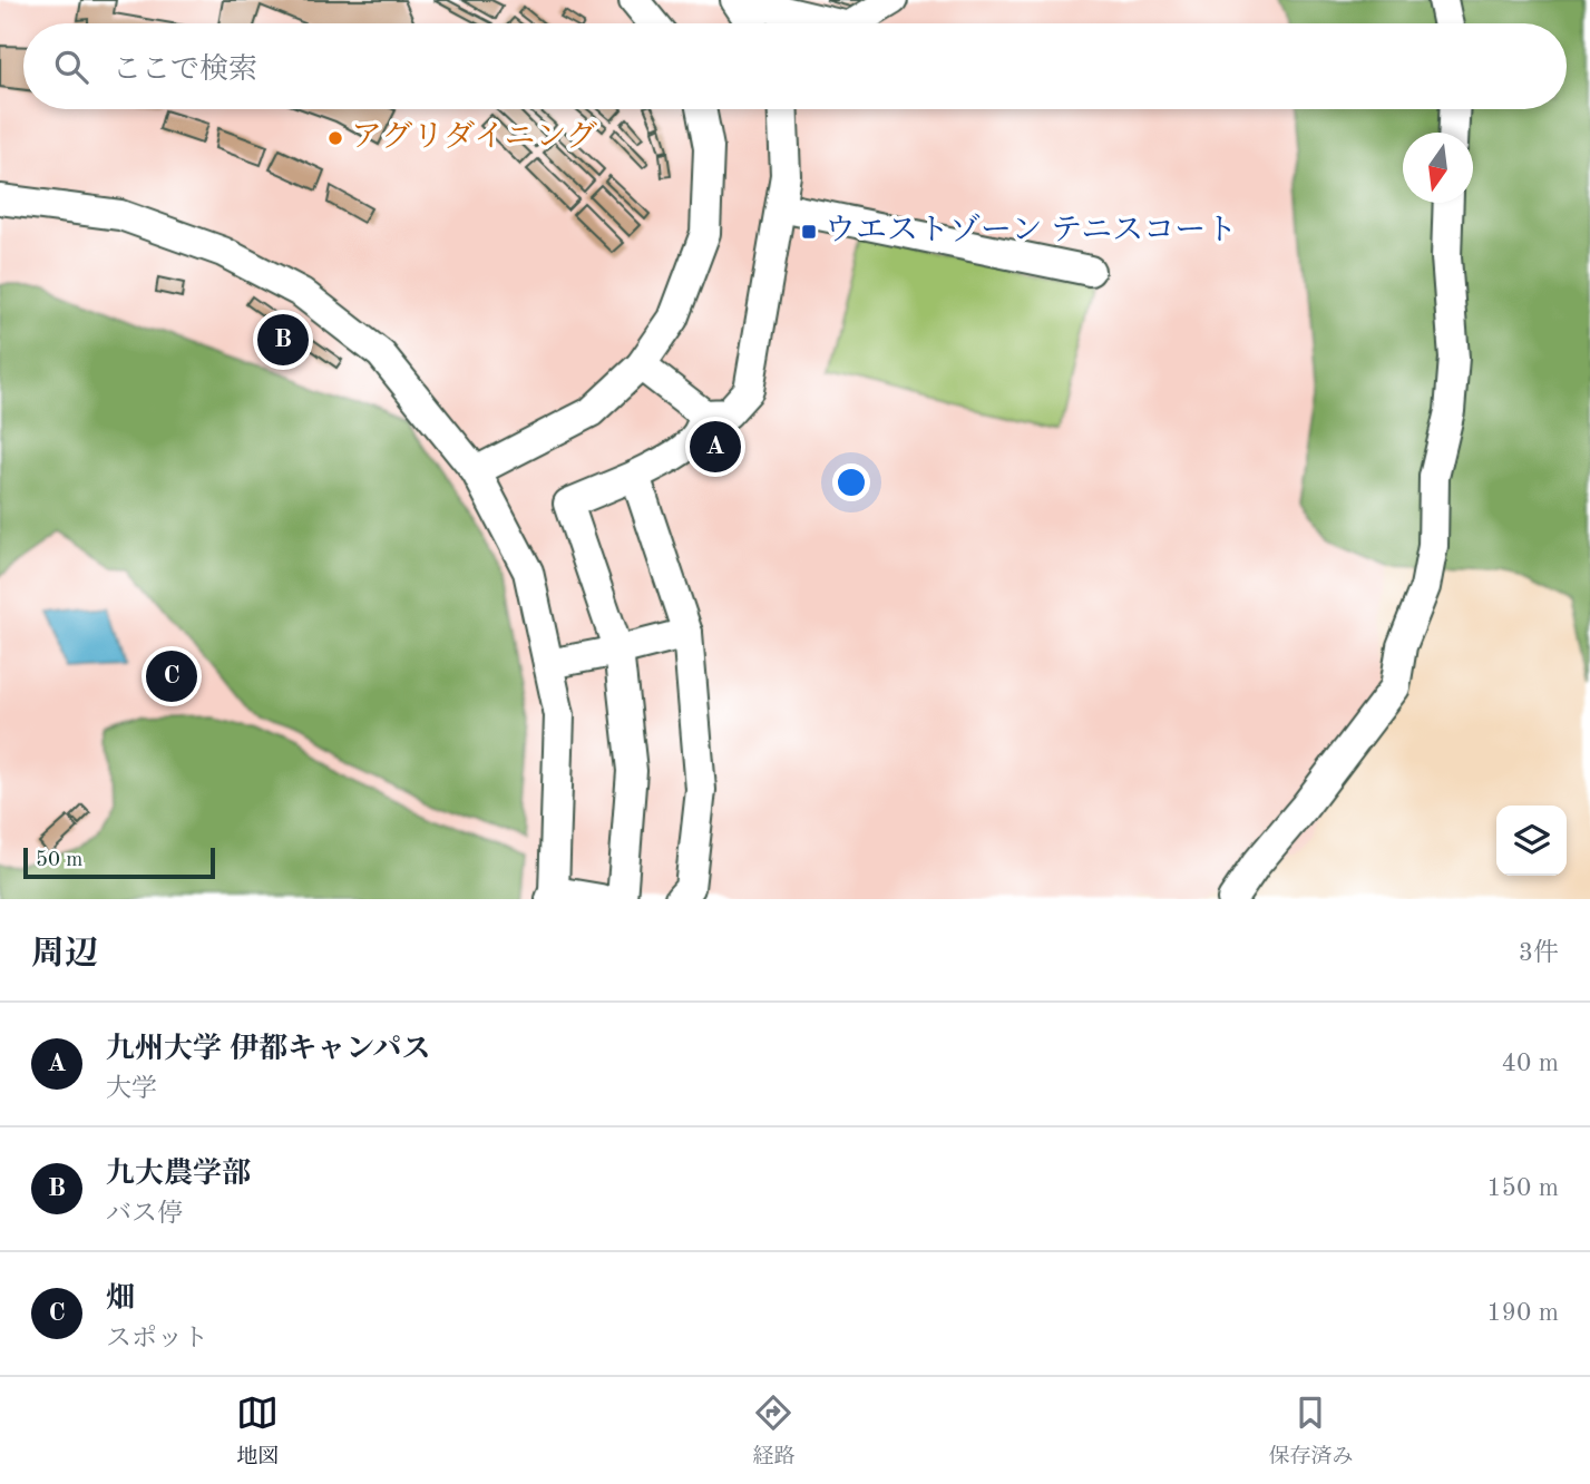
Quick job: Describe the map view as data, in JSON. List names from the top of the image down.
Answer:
{
  "places": {
    "other": ["アグリダイニング"],
    "transit": ["ウエストゾーン テニスコート"]
  },
  "scale_bar": "50 m",
  "north": "bottom",
  "page": {
    "search": "ここで検索",
    "pins": ["B", "A", "C"],
    "scale": "50 m",
    "heading": ["周辺", "3件"],
    "list": [
      {
        "mark": "A",
        "name": "九州大学 伊都キャンパス",
        "note": "大学",
        "value": "40 m"
      },
      {
        "mark": "B",
        "name": "九大農学部",
        "note": "バス停",
        "value": "150 m"
      },
      {
        "mark": "C",
        "name": "畑",
        "note": "スポット",
        "value": "190 m"
      }
    ],
    "nav": ["地図", "経路", "保存済み"]
  }
}
